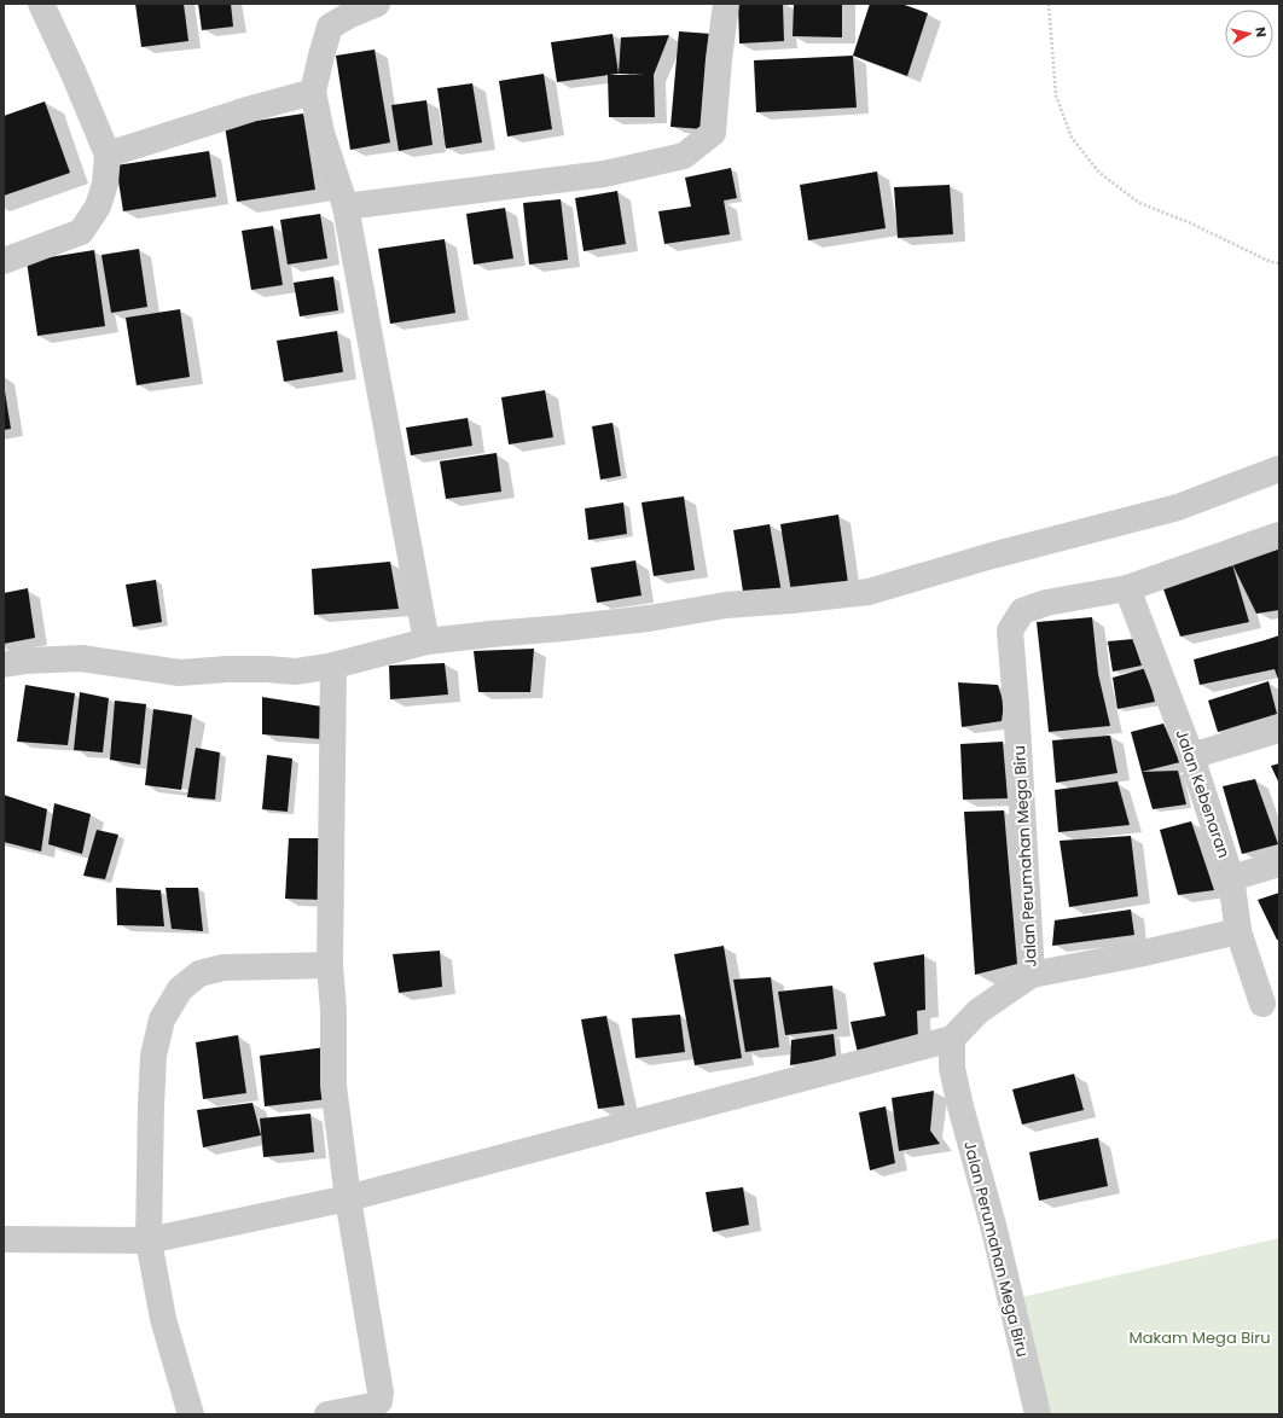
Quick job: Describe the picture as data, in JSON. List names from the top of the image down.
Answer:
{
  "streets": {
    "street": ["Jalan Kebenaran", "Jalan Perumahan Mega Biru"]
  },
  "crossings": [
    ["Jalan Kebenaran", "Jalan Perumahan Mega Biru"]
  ],
  "parks": ["Makam Mega Biru"],
  "north": "right"
}
